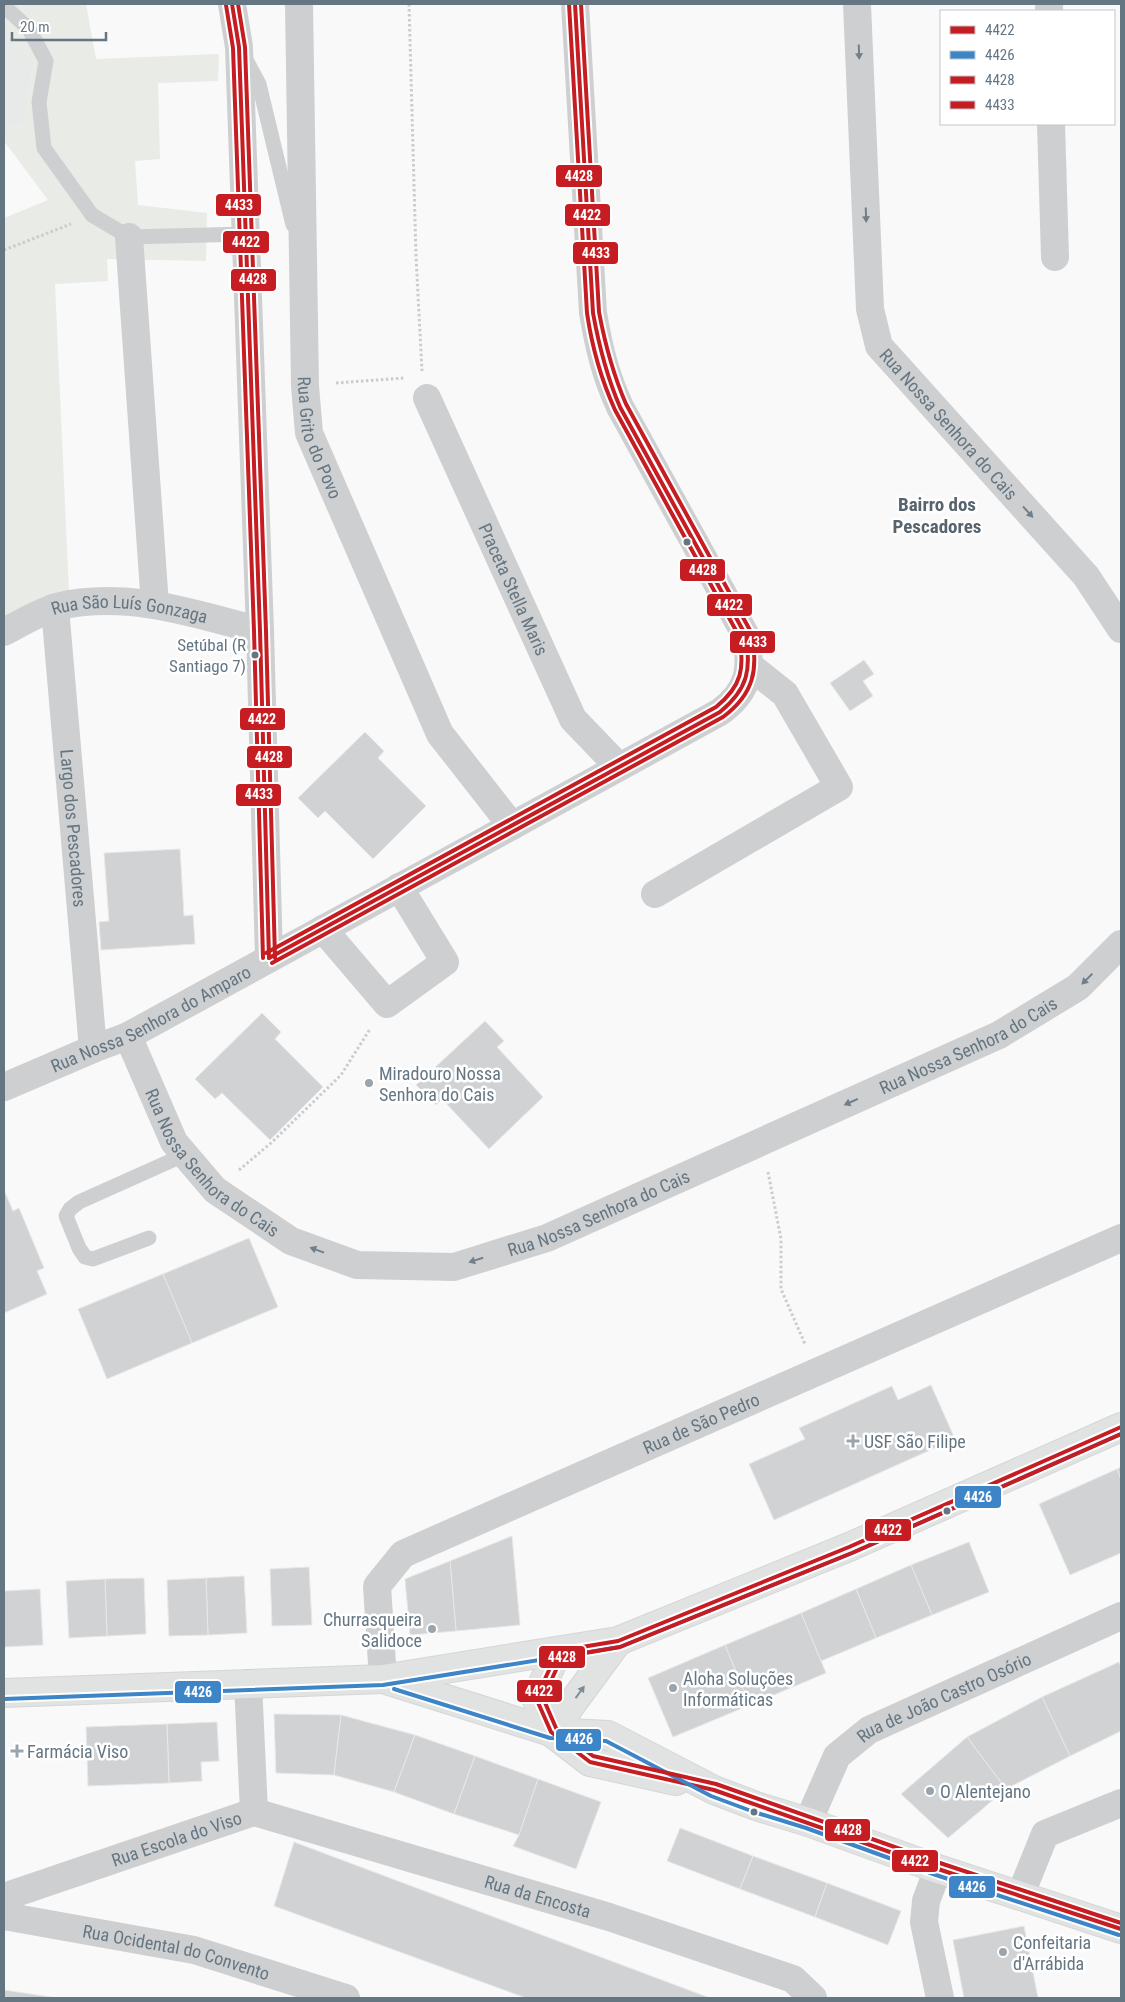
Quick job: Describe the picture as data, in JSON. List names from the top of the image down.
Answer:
{
  "streets": {
    "street": [
      "Rua Nossa Senhora do Cais",
      "Rua Grito do Povo",
      "Praceta Stella Maris",
      "Rua São Luís Gonzaga",
      "Largo dos Pescadores",
      "Rua Nossa Senhora do Amparo",
      "Rua de São Pedro",
      "Rua de João Castro Osório",
      "Rua Escola do Viso",
      "Rua da Encosta",
      "Rua Ocidental do Convento"
    ]
  },
  "crossings": [
    ["Rua Nossa Senhora do Cais", "Rua Nossa Senhora do Amparo"],
    ["Rua Grito do Povo", "Rua Nossa Senhora do Amparo"],
    ["Praceta Stella Maris", "Rua Nossa Senhora do Amparo"],
    ["Rua São Luís Gonzaga", "Largo dos Pescadores"],
    ["Largo dos Pescadores", "Rua Nossa Senhora do Amparo"],
    ["Rua Escola do Viso", "Rua da Encosta"]
  ],
  "districts": ["Bairro dos Pescadores"],
  "places": {
    "other": [
      "Setúbal (R Santiago 7)",
      "Miradouro Nossa Senhora do Cais",
      "Churrasqueira Salidoce",
      "Aloha Soluções Informáticas",
      "O Alentejano",
      "Confeitaria d'Arrábida"
    ],
    "health": ["USF São Filipe", "Farmácia Viso"]
  },
  "lines": [
    "transit line 4422",
    "transit line 4428",
    "transit line 4433",
    "transit line 4426"
  ],
  "legend": [
    "4422",
    "4426",
    "4428",
    "4433"
  ],
  "scale_bar": "20 m"
}
